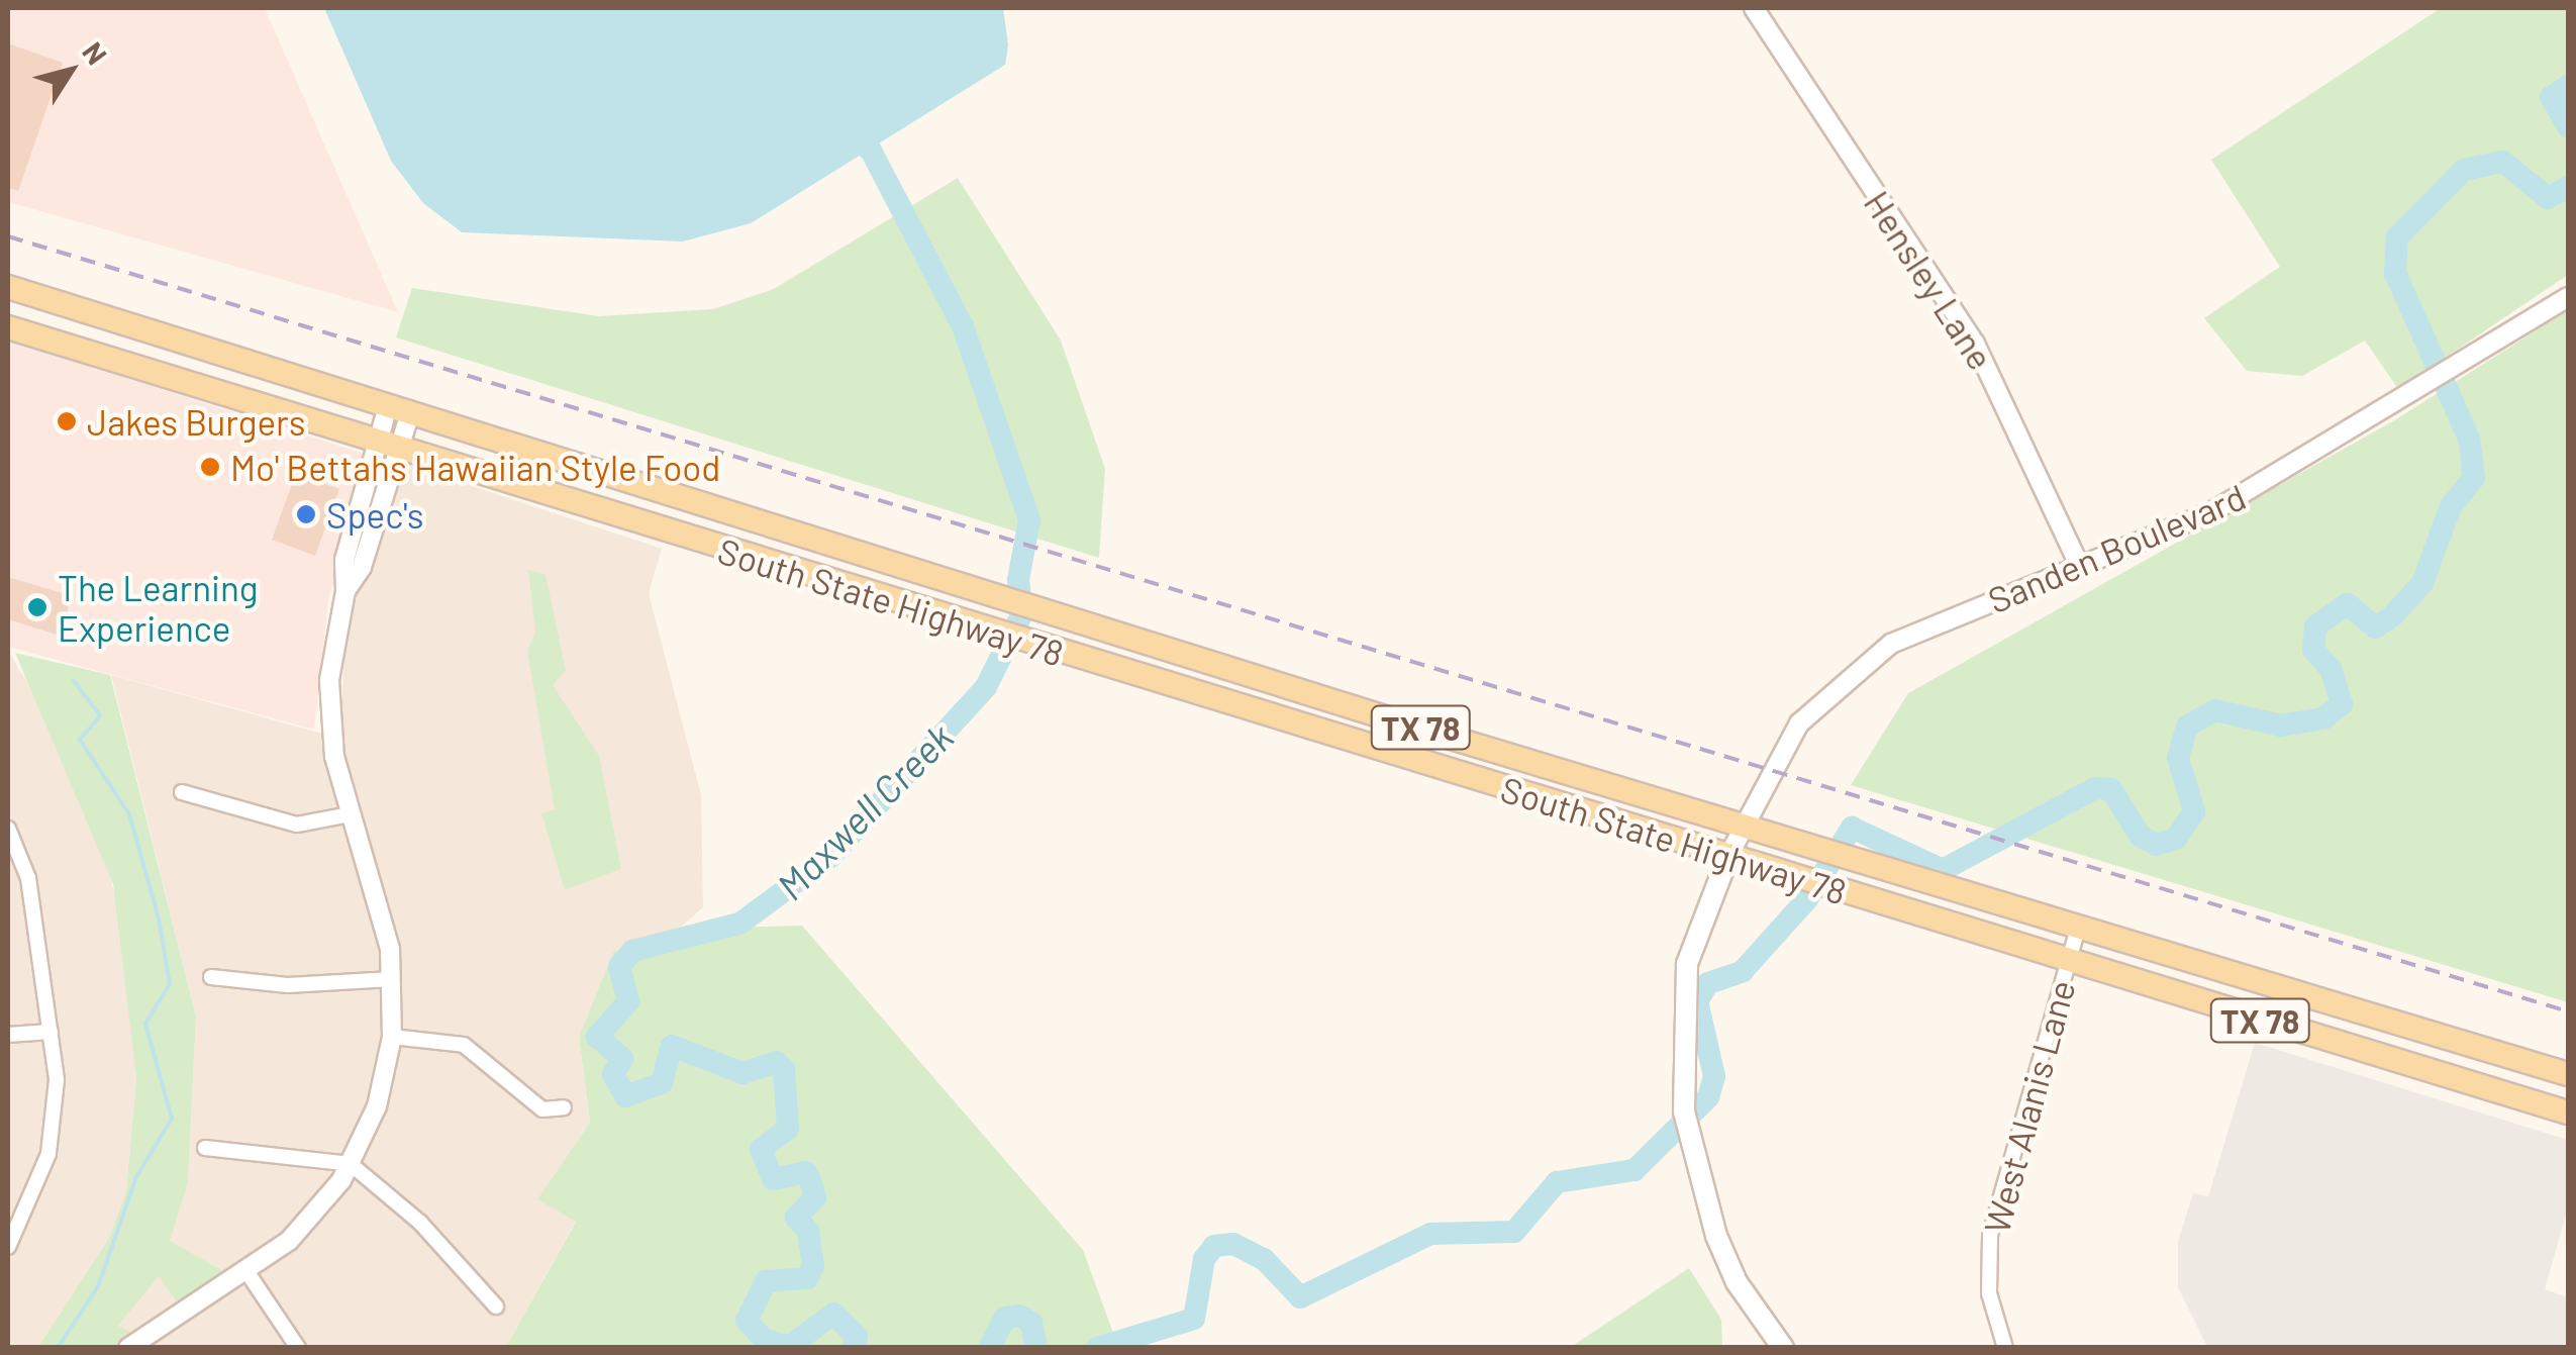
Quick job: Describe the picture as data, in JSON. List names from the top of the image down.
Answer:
{
  "streets": {
    "main road": ["South State Highway 78", "TX 78"],
    "street": ["Hensley Lane", "Sanden Boulevard", "West Alanis Lane"]
  },
  "crossings": [
    ["Hensley Lane", "Sanden Boulevard"],
    ["Sanden Boulevard", "South State Highway 78"],
    ["South State Highway 78", "TX 78"],
    ["South State Highway 78", "West Alanis Lane"]
  ],
  "water": ["Maxwell Creek"],
  "places": [
    "Jakes Burgers",
    "Mo' Bettahs Hawaiian Style Food",
    "Spec's",
    "The Learning Experience"
  ],
  "north": "top right"
}
